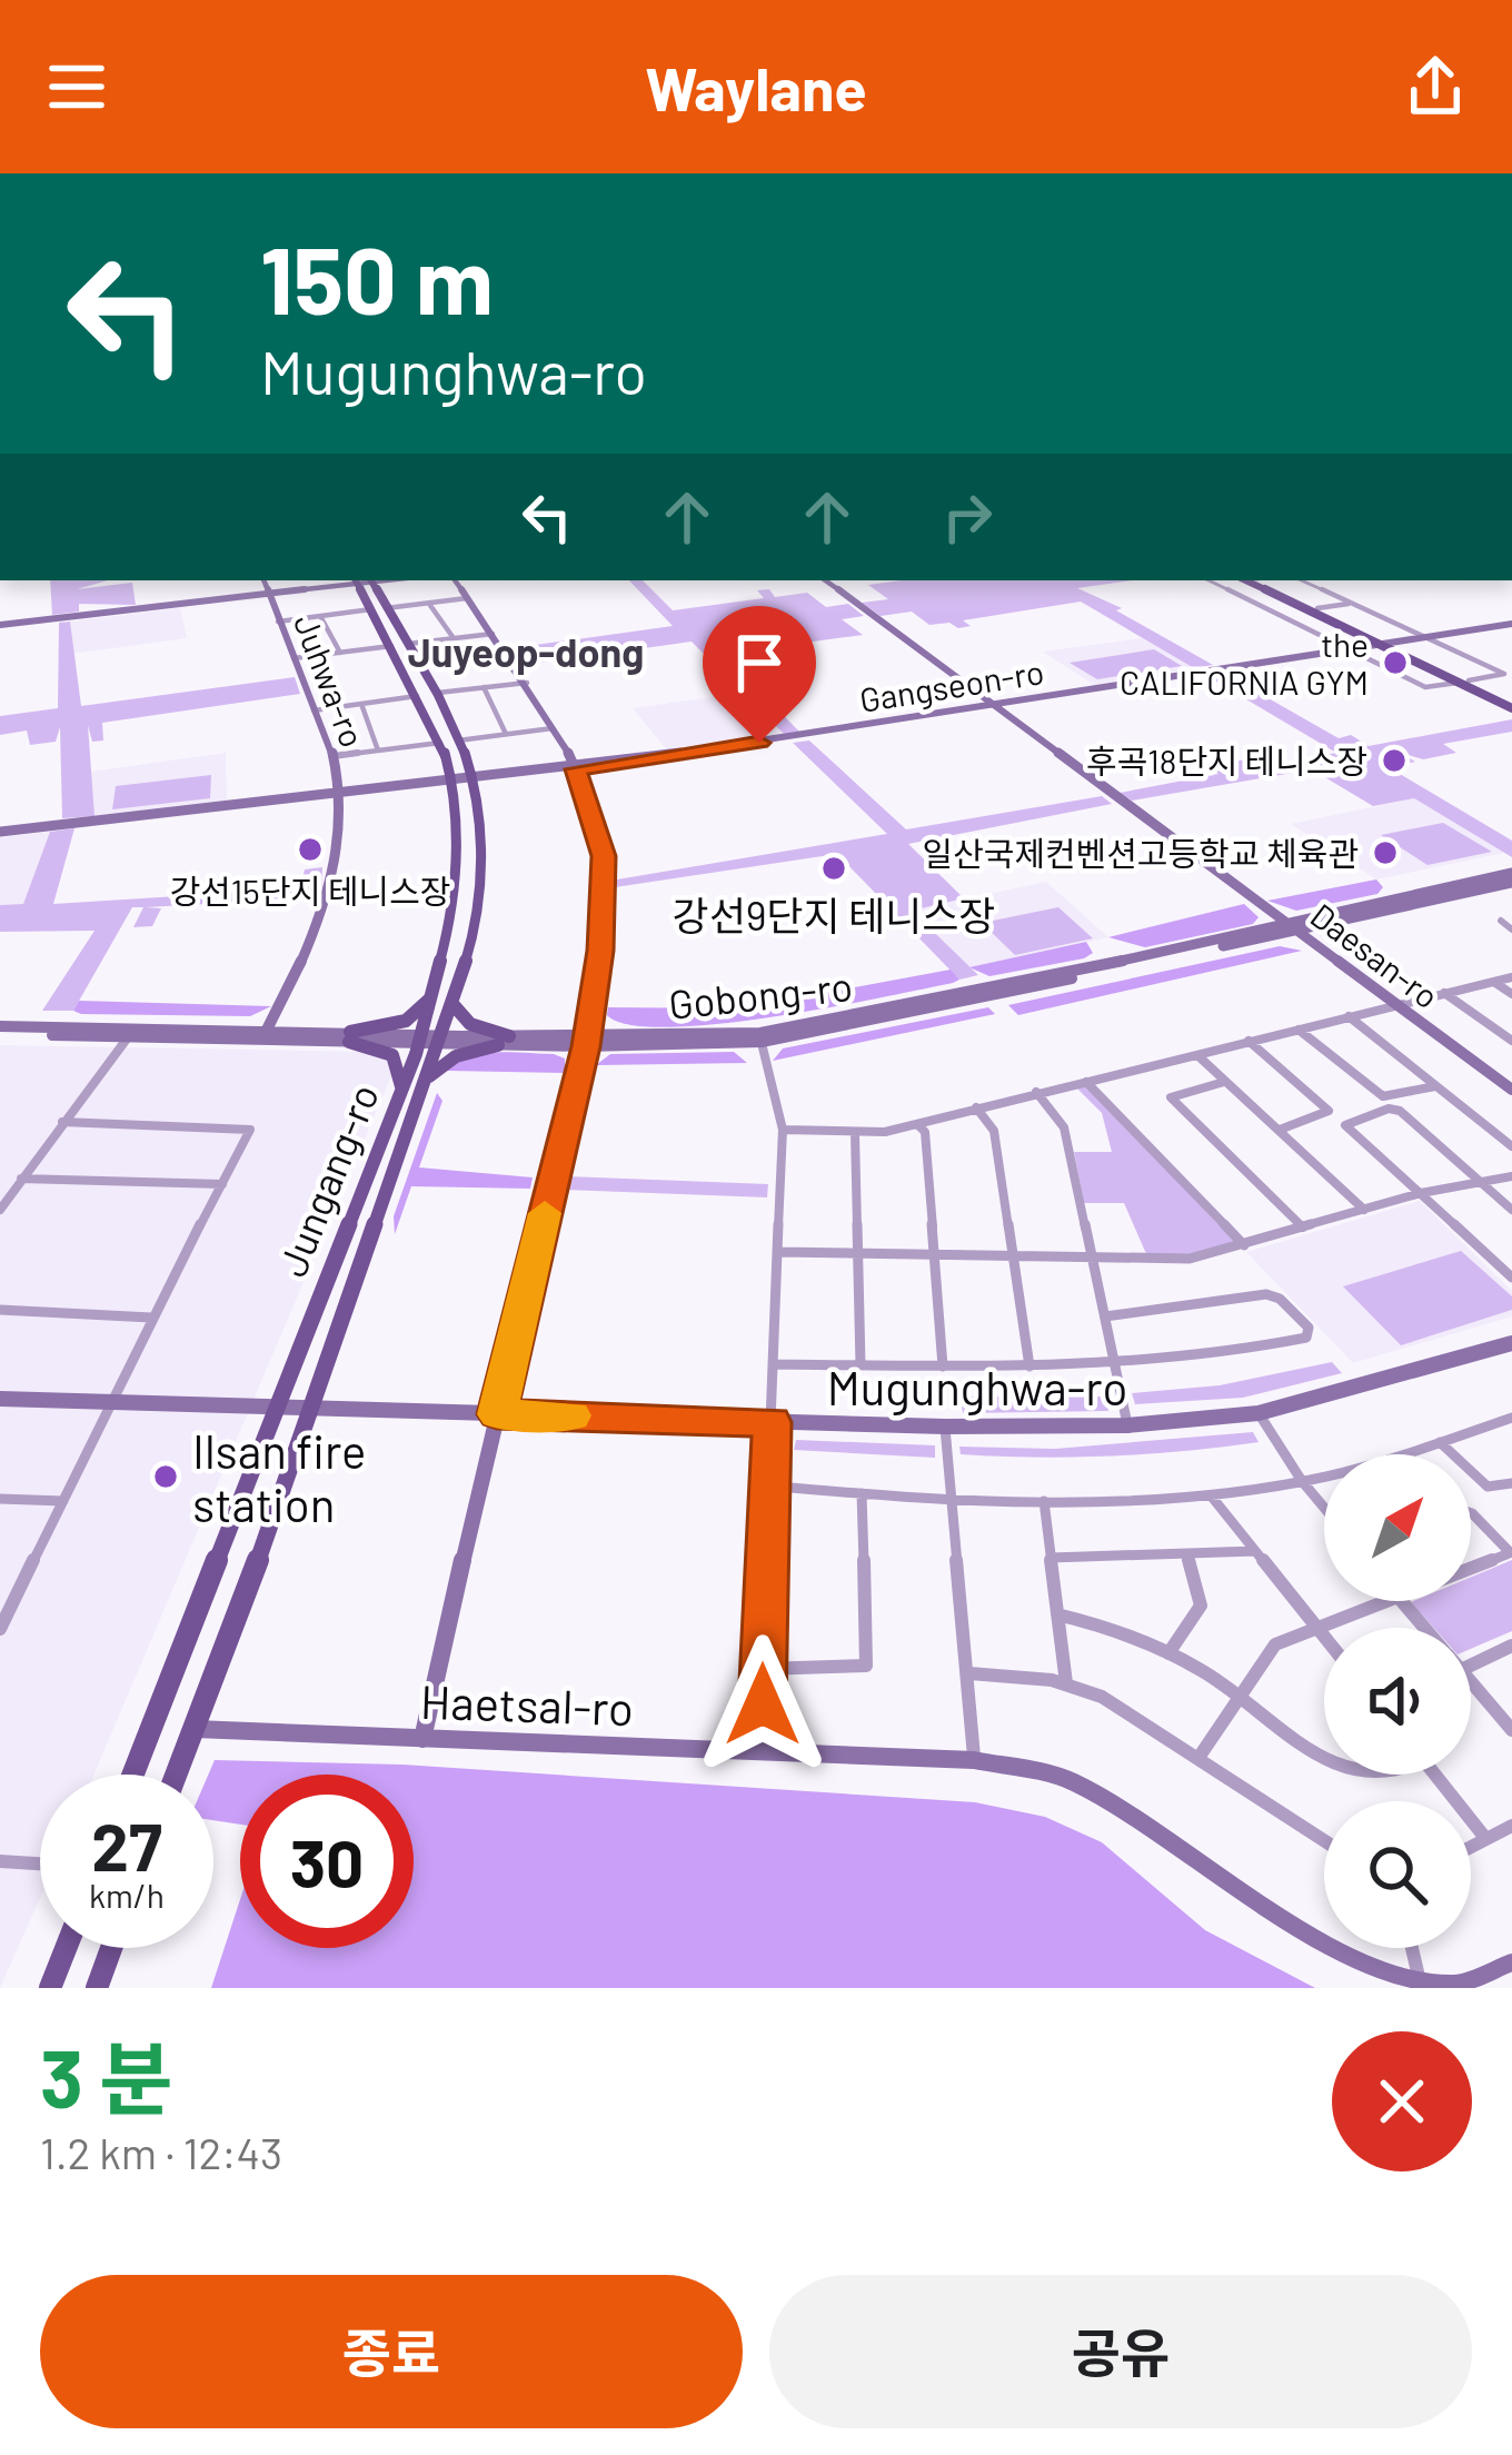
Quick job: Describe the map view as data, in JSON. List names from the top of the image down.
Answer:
{
  "streets": {
    "main road": [
      "Juhwa-ro",
      "Gangseon-ro",
      "Daesan-ro",
      "Gobong-ro",
      "Jungang-ro",
      "Mugunghwa-ro",
      "Haetsal-ro"
    ]
  },
  "crossings": [
    ["Juhwa-ro", "Gangseon-ro"],
    ["Juhwa-ro", "Gobong-ro"],
    ["Gangseon-ro", "Daesan-ro"],
    ["Gangseon-ro", "Jungang-ro"],
    ["Daesan-ro", "Gobong-ro"],
    ["Gobong-ro", "Jungang-ro"],
    ["Jungang-ro", "Mugunghwa-ro"],
    ["Jungang-ro", "Haetsal-ro"]
  ],
  "districts": ["Juyeop-dong"],
  "places": [
    "the CALIFORNIA GYM",
    "후곡18단지 테니스장",
    "강선15단지 테니스장",
    "일산국제컨벤션고등학교 체육관",
    "강선9단지 테니스장",
    "Ilsan fire station"
  ],
  "north": "top right",
  "page": {
    "header": "Waylane",
    "turn": ["150 m", "Mugunghwa-ro"],
    "speed": "27 km/h",
    "limit": "30",
    "heading": ["3 분", "1.2 km · 12:43"],
    "buttons": ["종료", "공유"]
  }
}
